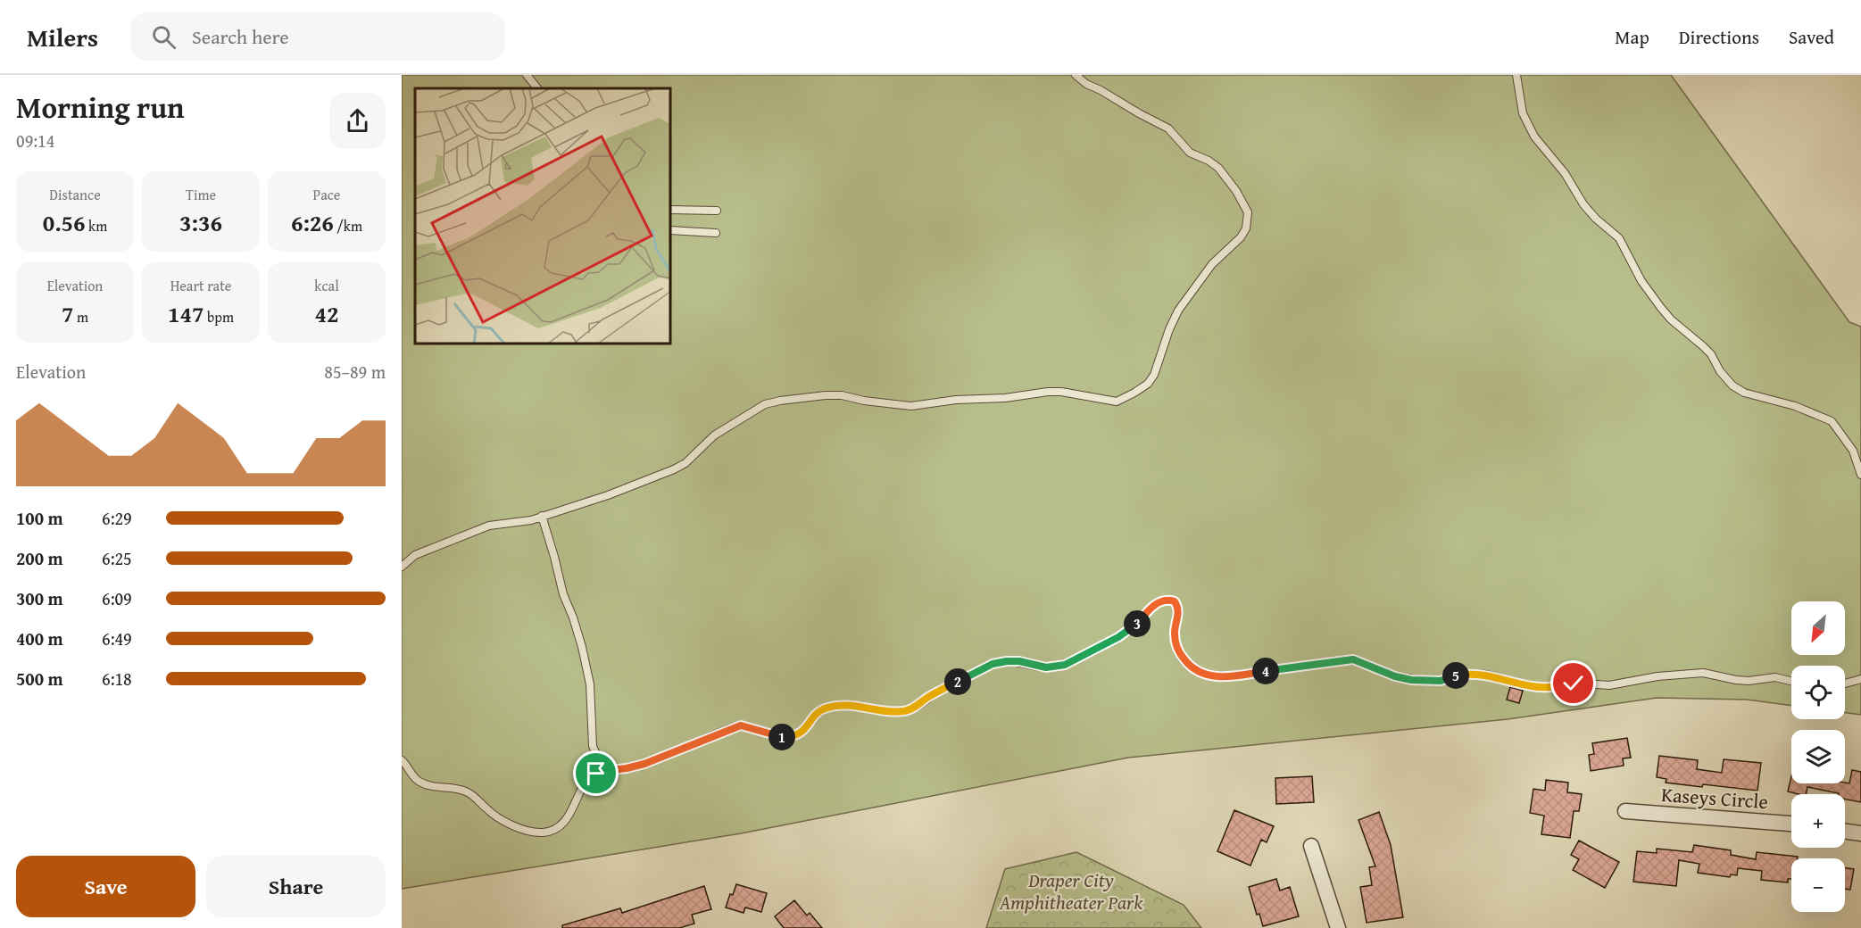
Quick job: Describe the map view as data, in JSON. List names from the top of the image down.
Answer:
{
  "streets": {
    "street": ["Kaseys Circle"]
  },
  "parks": ["Draper City Amphitheater Park"],
  "north": "bottom left",
  "page": {
    "header": "Milers",
    "search": "Search here",
    "nav": ["Map", "Directions", "Saved"],
    "heading": ["Morning run", "09:14"],
    "stats": [
      ["Distance", "0.56 km"],
      ["Time", "3:36"],
      ["Pace", "6:26 /km"],
      ["Elevation", "7 m"],
      ["Heart rate", "147 bpm"],
      ["kcal", "42"]
    ],
    "chart": ["Elevation", "85–89 m"],
    "list": [
      {
        "name": "100 m",
        "note": "6:29"
      },
      {
        "name": "200 m",
        "note": "6:25"
      },
      {
        "name": "300 m",
        "note": "6:09"
      },
      {
        "name": "400 m",
        "note": "6:49"
      },
      {
        "name": "500 m",
        "note": "6:18"
      }
    ],
    "map_buttons": ["+", "−"],
    "pins": [
      "3",
      "4",
      "5",
      "2",
      "1"
    ],
    "buttons": ["Save", "Share"]
  }
}
